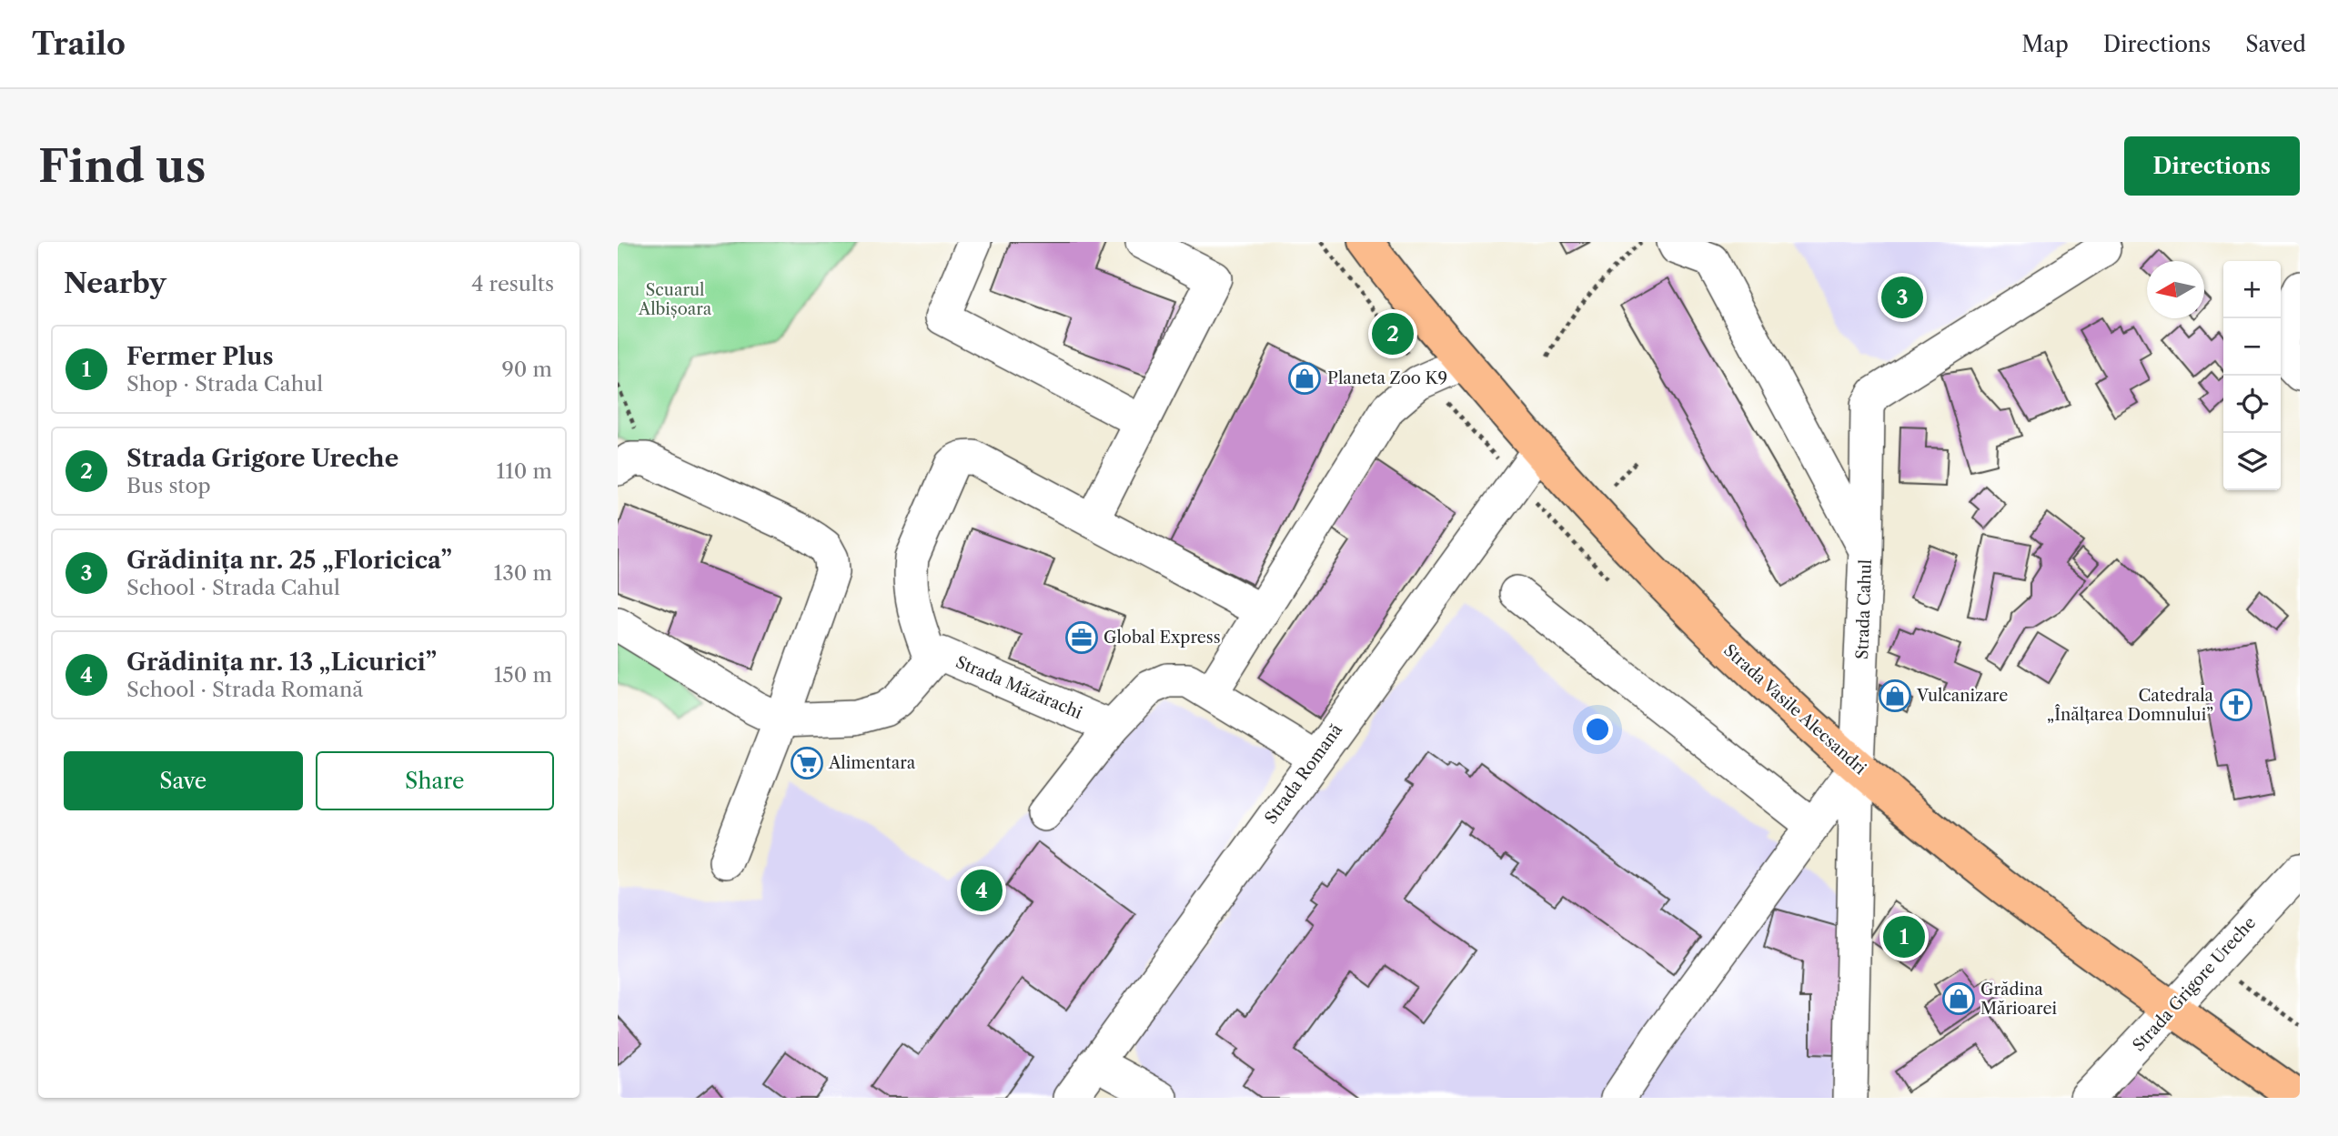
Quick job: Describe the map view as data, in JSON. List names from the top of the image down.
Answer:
{
  "streets": {
    "main road": ["Strada Vasile Alecsandri"],
    "street": [
      "Strada Cahul",
      "Strada Măzărachi",
      "Strada Romană",
      "Strada Grigore Ureche"
    ]
  },
  "crossings": [
    ["Strada Cahul", "Strada Vasile Alecsandri"],
    ["Strada Vasile Alecsandri", "Strada Romană"],
    ["Strada Vasile Alecsandri", "Strada Grigore Ureche"]
  ],
  "parks": ["Scuarul Albișoara"],
  "places": {
    "shop": ["Planeta Zoo K9", "Vulcanizare", "Grădina Mărioarei"],
    "office": ["Global Express"],
    "church": ["Catedrala „Înălțarea Domnului”"],
    "supermarket": ["Alimentara"]
  },
  "north": "left",
  "page": {
    "header": "Trailo",
    "nav": ["Map", "Directions", "Saved"],
    "buttons": [
      "Directions",
      ["Save", "Share"]
    ],
    "title": "Find us",
    "heading": ["Nearby", "4 results"],
    "map_buttons": ["+", "−"],
    "pins": [
      "3",
      "2",
      "4",
      "1"
    ],
    "list": [
      {
        "mark": "1",
        "name": "Fermer Plus",
        "note": "Shop · Strada Cahul",
        "value": "90 m"
      },
      {
        "mark": "2",
        "name": "Strada Grigore Ureche",
        "note": "Bus stop",
        "value": "110 m"
      },
      {
        "mark": "3",
        "name": "Grădinița nr. 25 „Floricica”",
        "note": "School · Strada Cahul",
        "value": "130 m"
      },
      {
        "mark": "4",
        "name": "Grădinița nr. 13 „Licurici”",
        "note": "School · Strada Romană",
        "value": "150 m"
      }
    ]
  }
}
